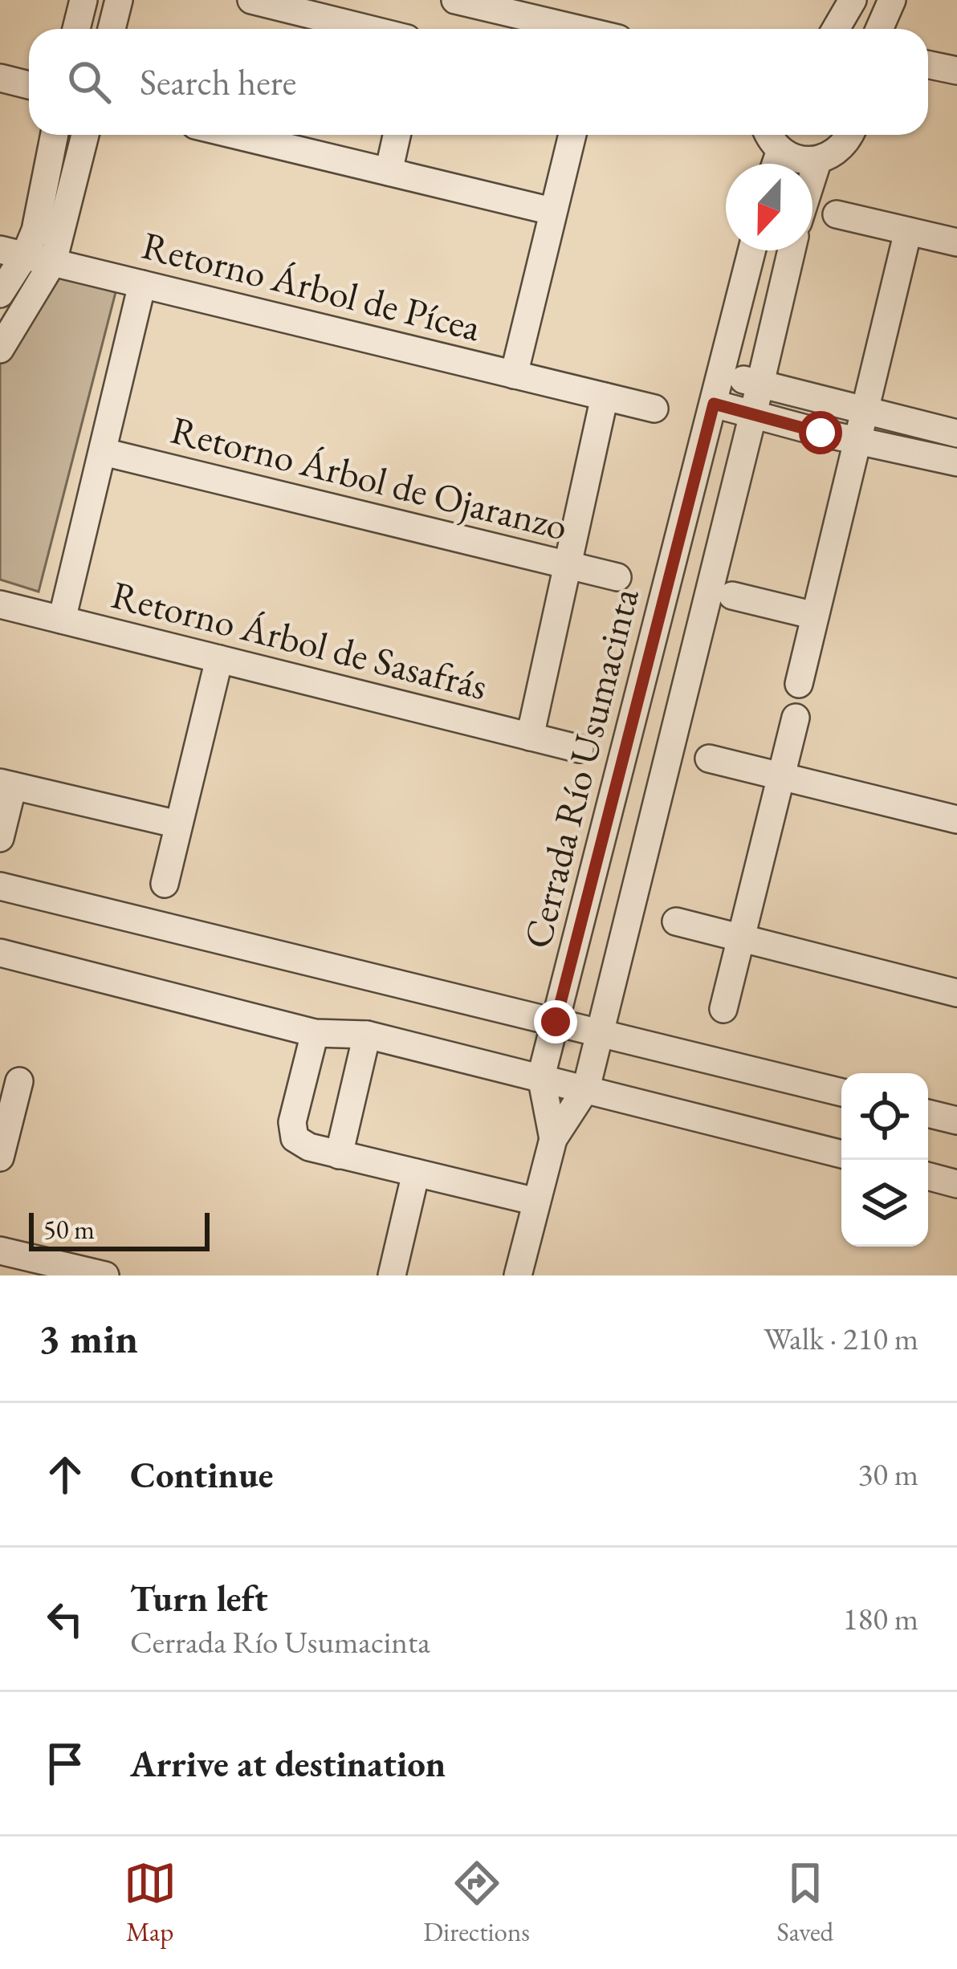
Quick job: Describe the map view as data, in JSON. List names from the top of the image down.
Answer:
{
  "streets": {
    "street": [
      "Retorno Árbol de Pícea",
      "Retorno Árbol de Ojaranzo",
      "Retorno Árbol de Sasafrás",
      "Cerrada Río Usumacinta"
    ]
  },
  "scale_bar": "50 m",
  "north": "bottom",
  "page": {
    "search": "Search here",
    "scale": "50 m",
    "heading": ["3 min", "Walk · 210 m"],
    "list": [
      ["Continue", "30 m"],
      ["Turn left", "Cerrada Río Usumacinta", "180 m"],
      "Arrive at destination"
    ],
    "nav": ["Map", "Directions", "Saved"]
  }
}
